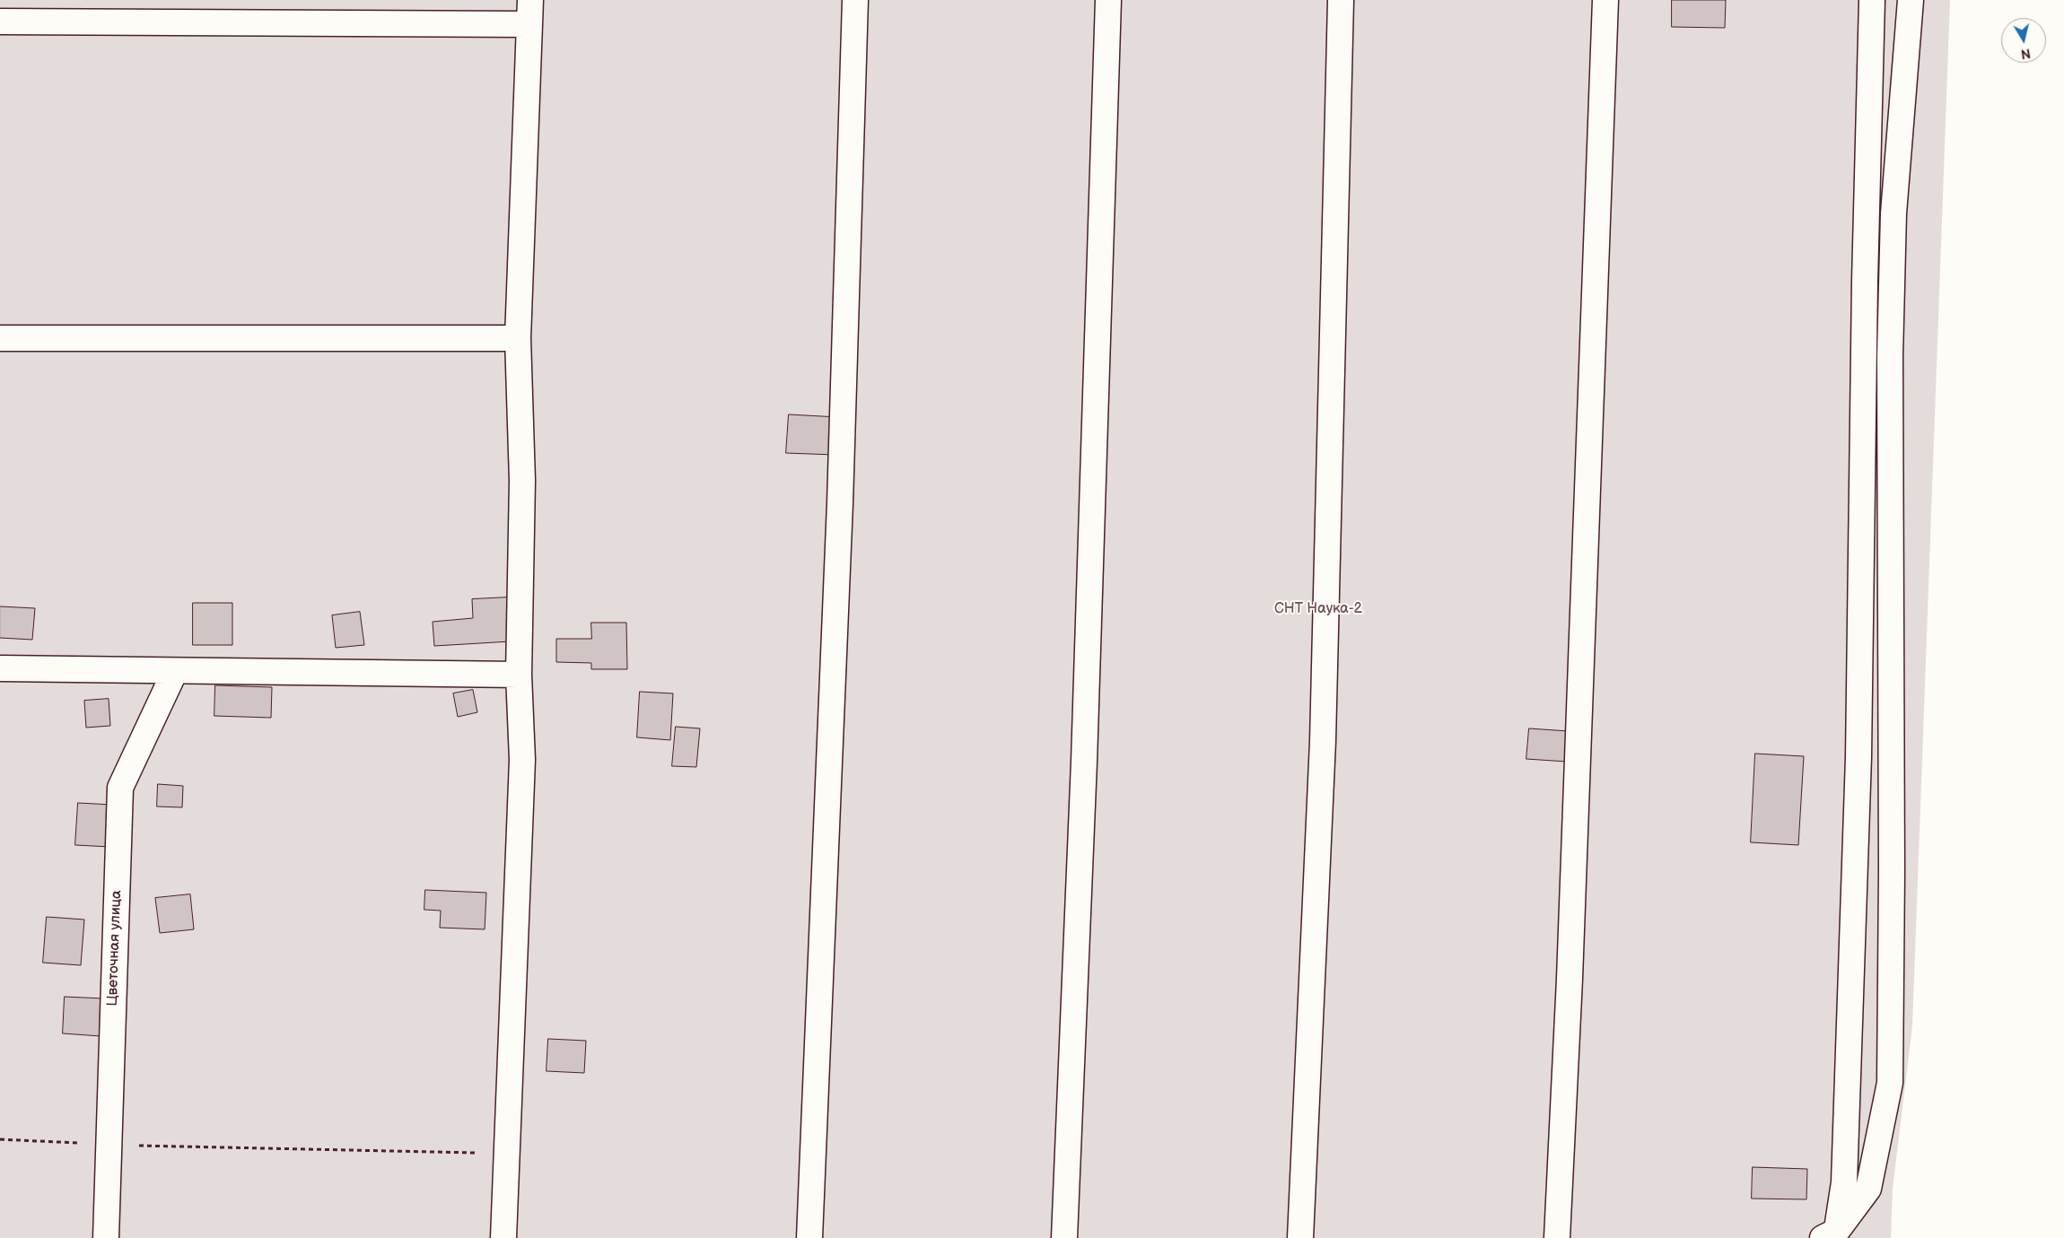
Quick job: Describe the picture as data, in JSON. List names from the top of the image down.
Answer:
{
  "streets": {
    "street": ["Цветочная улица"]
  },
  "parks": ["СНТ Наука-2"],
  "north": "bottom"
}
